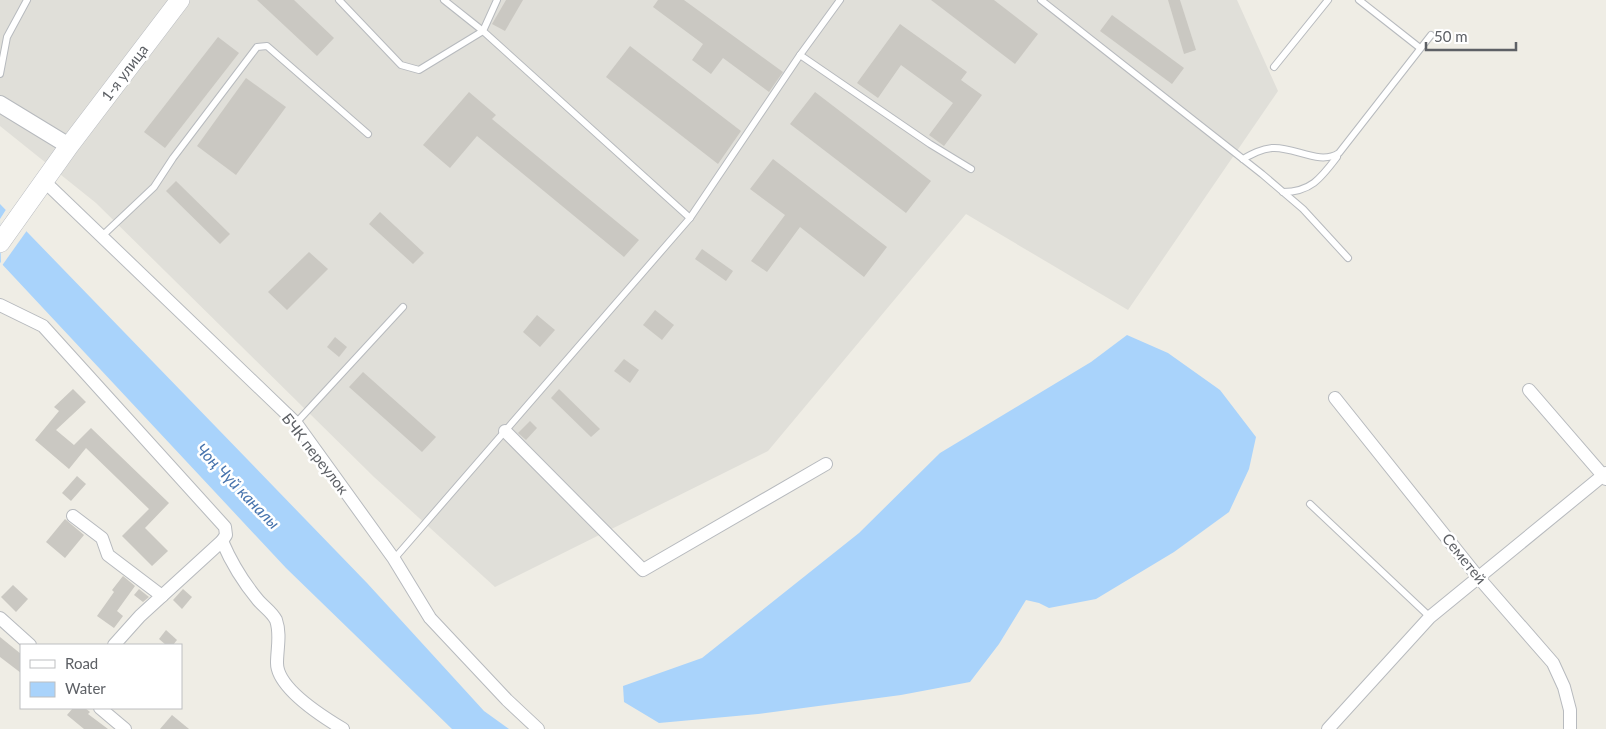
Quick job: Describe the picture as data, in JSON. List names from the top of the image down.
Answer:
{
  "streets": {
    "main road": ["1-я улица"],
    "street": ["БЧК переулок", "Семетей"]
  },
  "crossings": [
    ["1-я улица", "БЧК переулок"]
  ],
  "water": ["Чоң Чүй каналы"],
  "legend": ["Road", "Water"],
  "scale_bar": "50 m"
}
